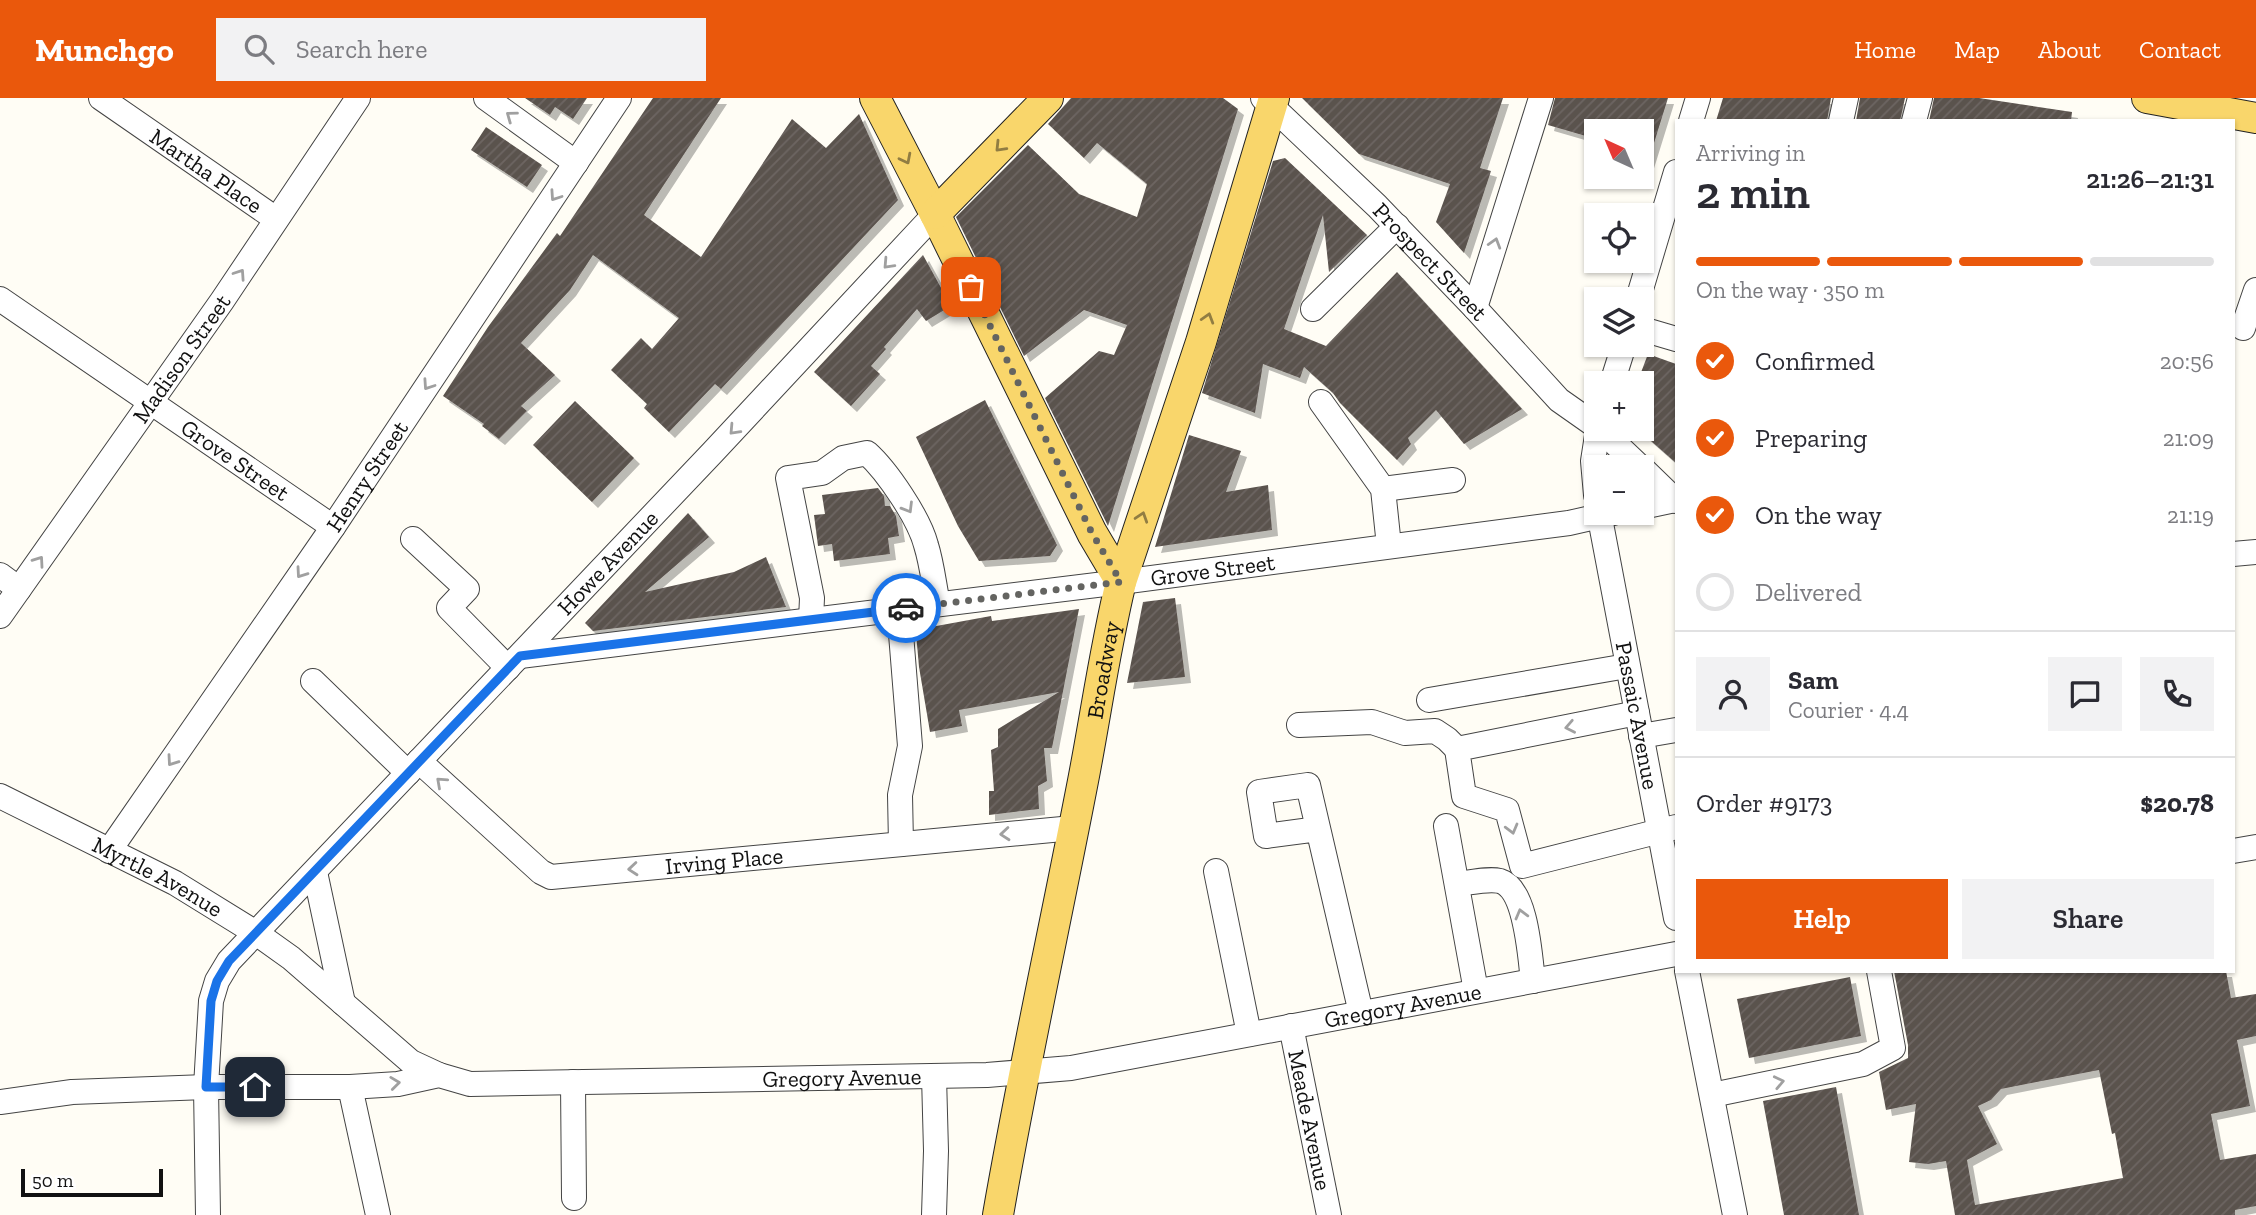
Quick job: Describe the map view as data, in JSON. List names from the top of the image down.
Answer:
{
  "streets": {
    "main road": ["Howe Avenue", "Broadway"],
    "street": [
      "Martha Place",
      "Prospect Street",
      "Madison Street",
      "Grove Street",
      "Henry Street",
      "Passaic Avenue",
      "Irving Place",
      "Myrtle Avenue",
      "Gregory Avenue",
      "Meade Avenue"
    ]
  },
  "crossings": [
    ["Martha Place", "Madison Street"],
    ["Prospect Street", "Broadway"],
    ["Madison Street", "Grove Street"],
    ["Grove Street", "Henry Street"],
    ["Grove Street", "Howe Avenue"],
    ["Grove Street", "Broadway"],
    ["Henry Street", "Myrtle Avenue"],
    ["Howe Avenue", "Irving Place"],
    ["Howe Avenue", "Myrtle Avenue"],
    ["Howe Avenue", "Gregory Avenue"],
    ["Broadway", "Irving Place"],
    ["Broadway", "Gregory Avenue"],
    ["Myrtle Avenue", "Gregory Avenue"],
    ["Gregory Avenue", "Meade Avenue"]
  ],
  "one_way": [
    "Madison Street",
    "Henry Street",
    "Howe Avenue",
    "Broadway",
    "Irving Place"
  ],
  "scale_bar": "50 m",
  "north": "top left",
  "page": {
    "header": "Munchgo",
    "search": "Search here",
    "nav": [
      "Home",
      "Map",
      "About",
      "Contact"
    ],
    "map_buttons": ["+", "−"],
    "heading": ["2 min", "Arriving in", "21:26–21:31"],
    "panel": [
      "Sam",
      "Courier · 4.4",
      "Order #9173",
      "$20.78"
    ],
    "bar": "On the way · 350 m",
    "list": [
      ["Confirmed", "20:56"],
      ["Preparing", "21:09"],
      ["On the way", "21:19"],
      "Delivered"
    ],
    "buttons": ["Help", "Share"],
    "scale": "50 m"
  }
}
